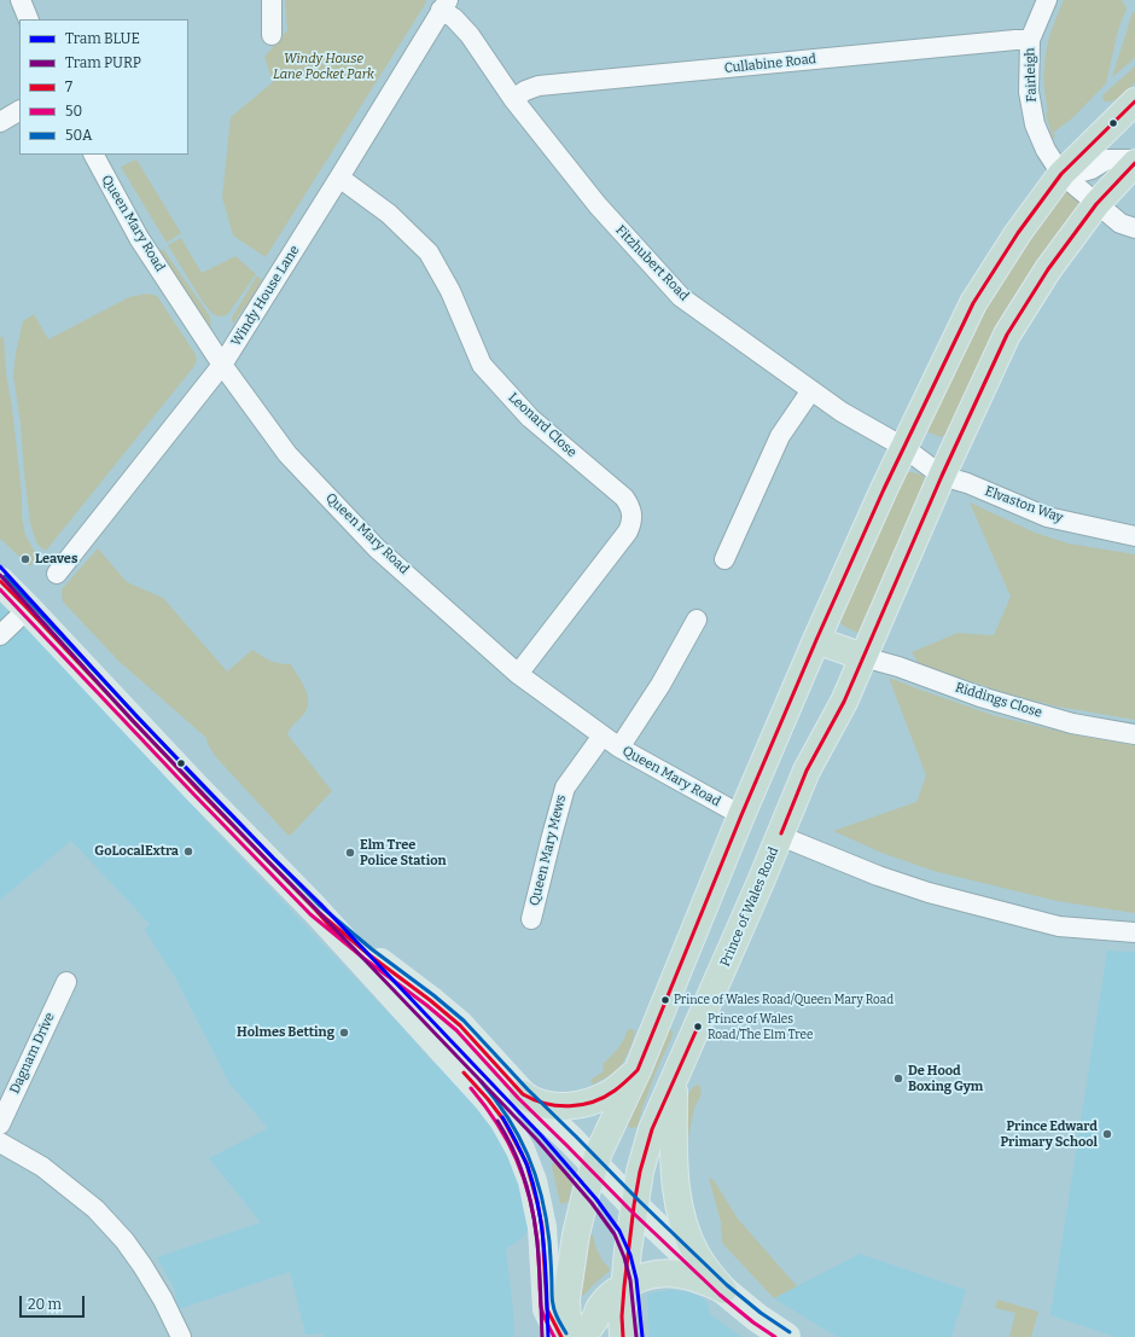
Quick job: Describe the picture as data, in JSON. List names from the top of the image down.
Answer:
{
  "streets": {
    "highway": ["Prince of Wales Road"],
    "street": [
      "Cullabine Road",
      "Fairleigh",
      "Queen Mary Road",
      "Fitzhubert Road",
      "Windy House Lane",
      "Leonard Close",
      "Elvaston Way",
      "Riddings Close",
      "Queen Mary Mews",
      "Dagnam Drive"
    ]
  },
  "crossings": [
    ["Cullabine Road", "Fairleigh"],
    ["Cullabine Road", "Fitzhubert Road"],
    ["Fairleigh", "Prince of Wales Road"],
    ["Queen Mary Road", "Windy House Lane"],
    ["Queen Mary Road", "Leonard Close"],
    ["Queen Mary Road", "Queen Mary Mews"],
    ["Fitzhubert Road", "Windy House Lane"],
    ["Fitzhubert Road", "Elvaston Way"],
    ["Fitzhubert Road", "Prince of Wales Road"],
    ["Windy House Lane", "Leonard Close"],
    ["Elvaston Way", "Prince of Wales Road"],
    ["Riddings Close", "Prince of Wales Road"]
  ],
  "parks": ["Windy House Lane Pocket Park"],
  "places": [
    "Leaves",
    "GoLocalExtra",
    "Elm Tree Police Station",
    "Prince of Wales Road/Queen Mary Road",
    "Prince of Wales Road/The Elm Tree",
    "Holmes Betting",
    "De Hood Boxing Gym",
    "Prince Edward Primary School"
  ],
  "lines": [
    "transit line 7",
    "tram line BLUE",
    "tram line PURP",
    "transit line 50A",
    "transit line 50"
  ],
  "legend": [
    "Tram BLUE",
    "Tram PURP",
    "7",
    "50",
    "50A"
  ],
  "scale_bar": "20 m"
}
